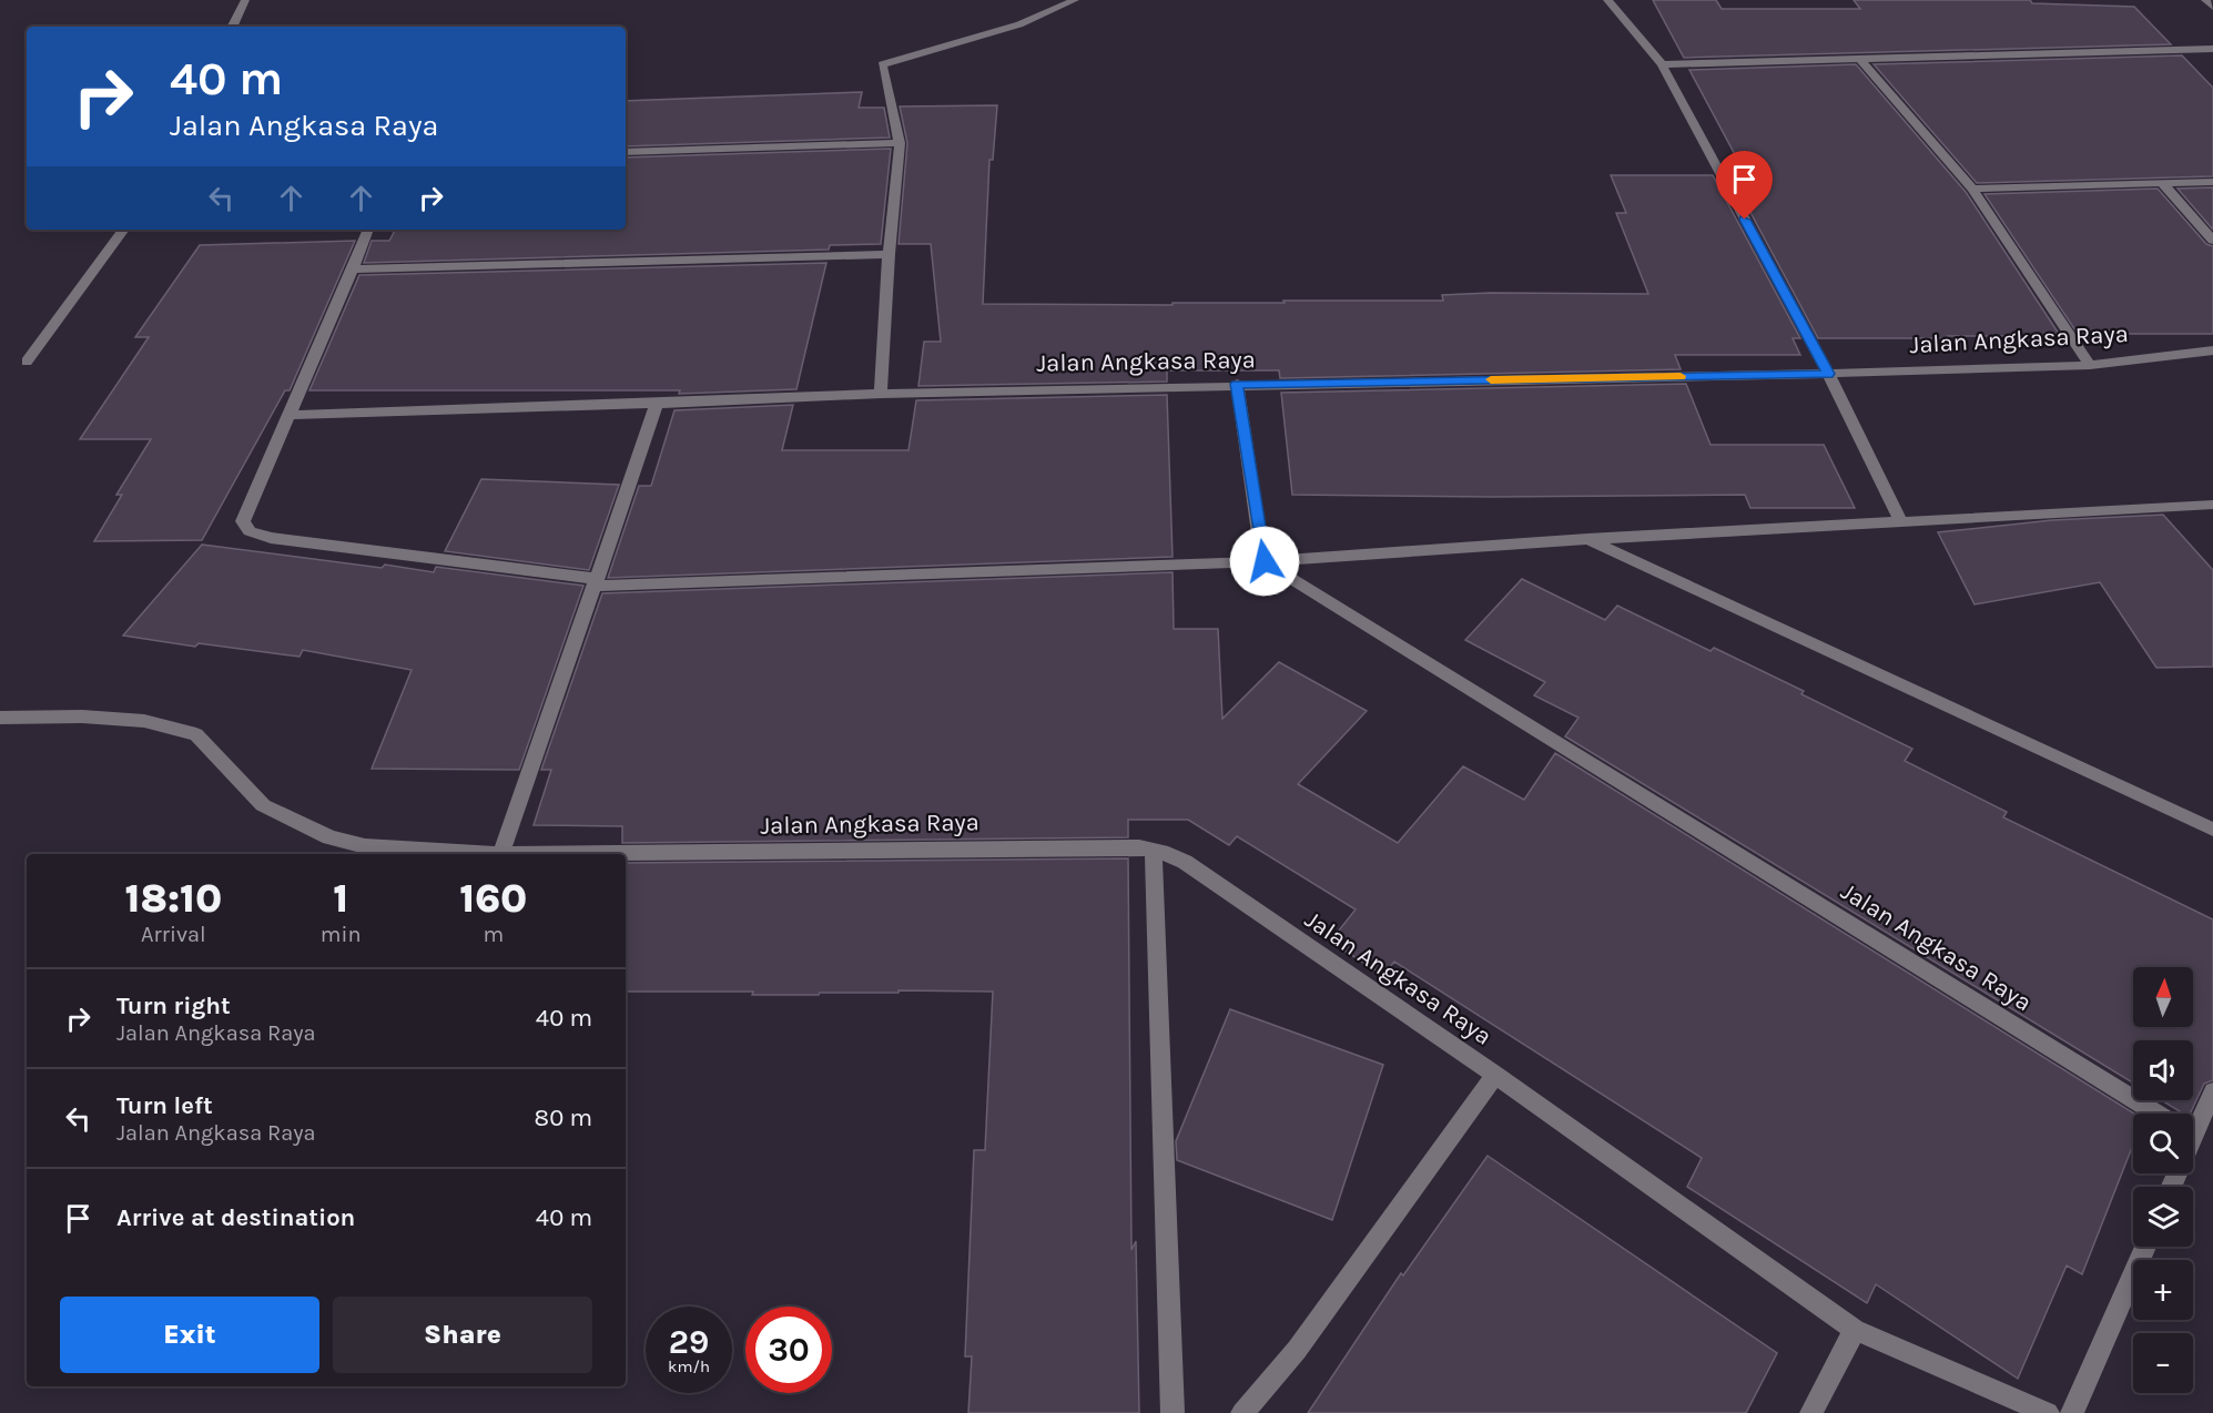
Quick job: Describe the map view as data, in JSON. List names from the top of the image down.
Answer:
{
  "streets": {
    "street": ["Jalan Angkasa Raya"]
  },
  "north": "top",
  "page": {
    "turn": ["40 m", "Jalan Angkasa Raya"],
    "eta": [
      "18:10",
      "Arrival",
      "1",
      "min",
      "160",
      "m"
    ],
    "map_buttons": ["+", "−"],
    "list": [
      {
        "name": "Turn right",
        "note": "Jalan Angkasa Raya",
        "value": "40 m"
      },
      {
        "name": "Turn left",
        "note": "Jalan Angkasa Raya",
        "value": "80 m"
      },
      {
        "name": "Arrive at destination",
        "value": "40 m"
      }
    ],
    "buttons": ["Exit", "Share"],
    "speed": "29 km/h",
    "limit": "30"
  }
}
